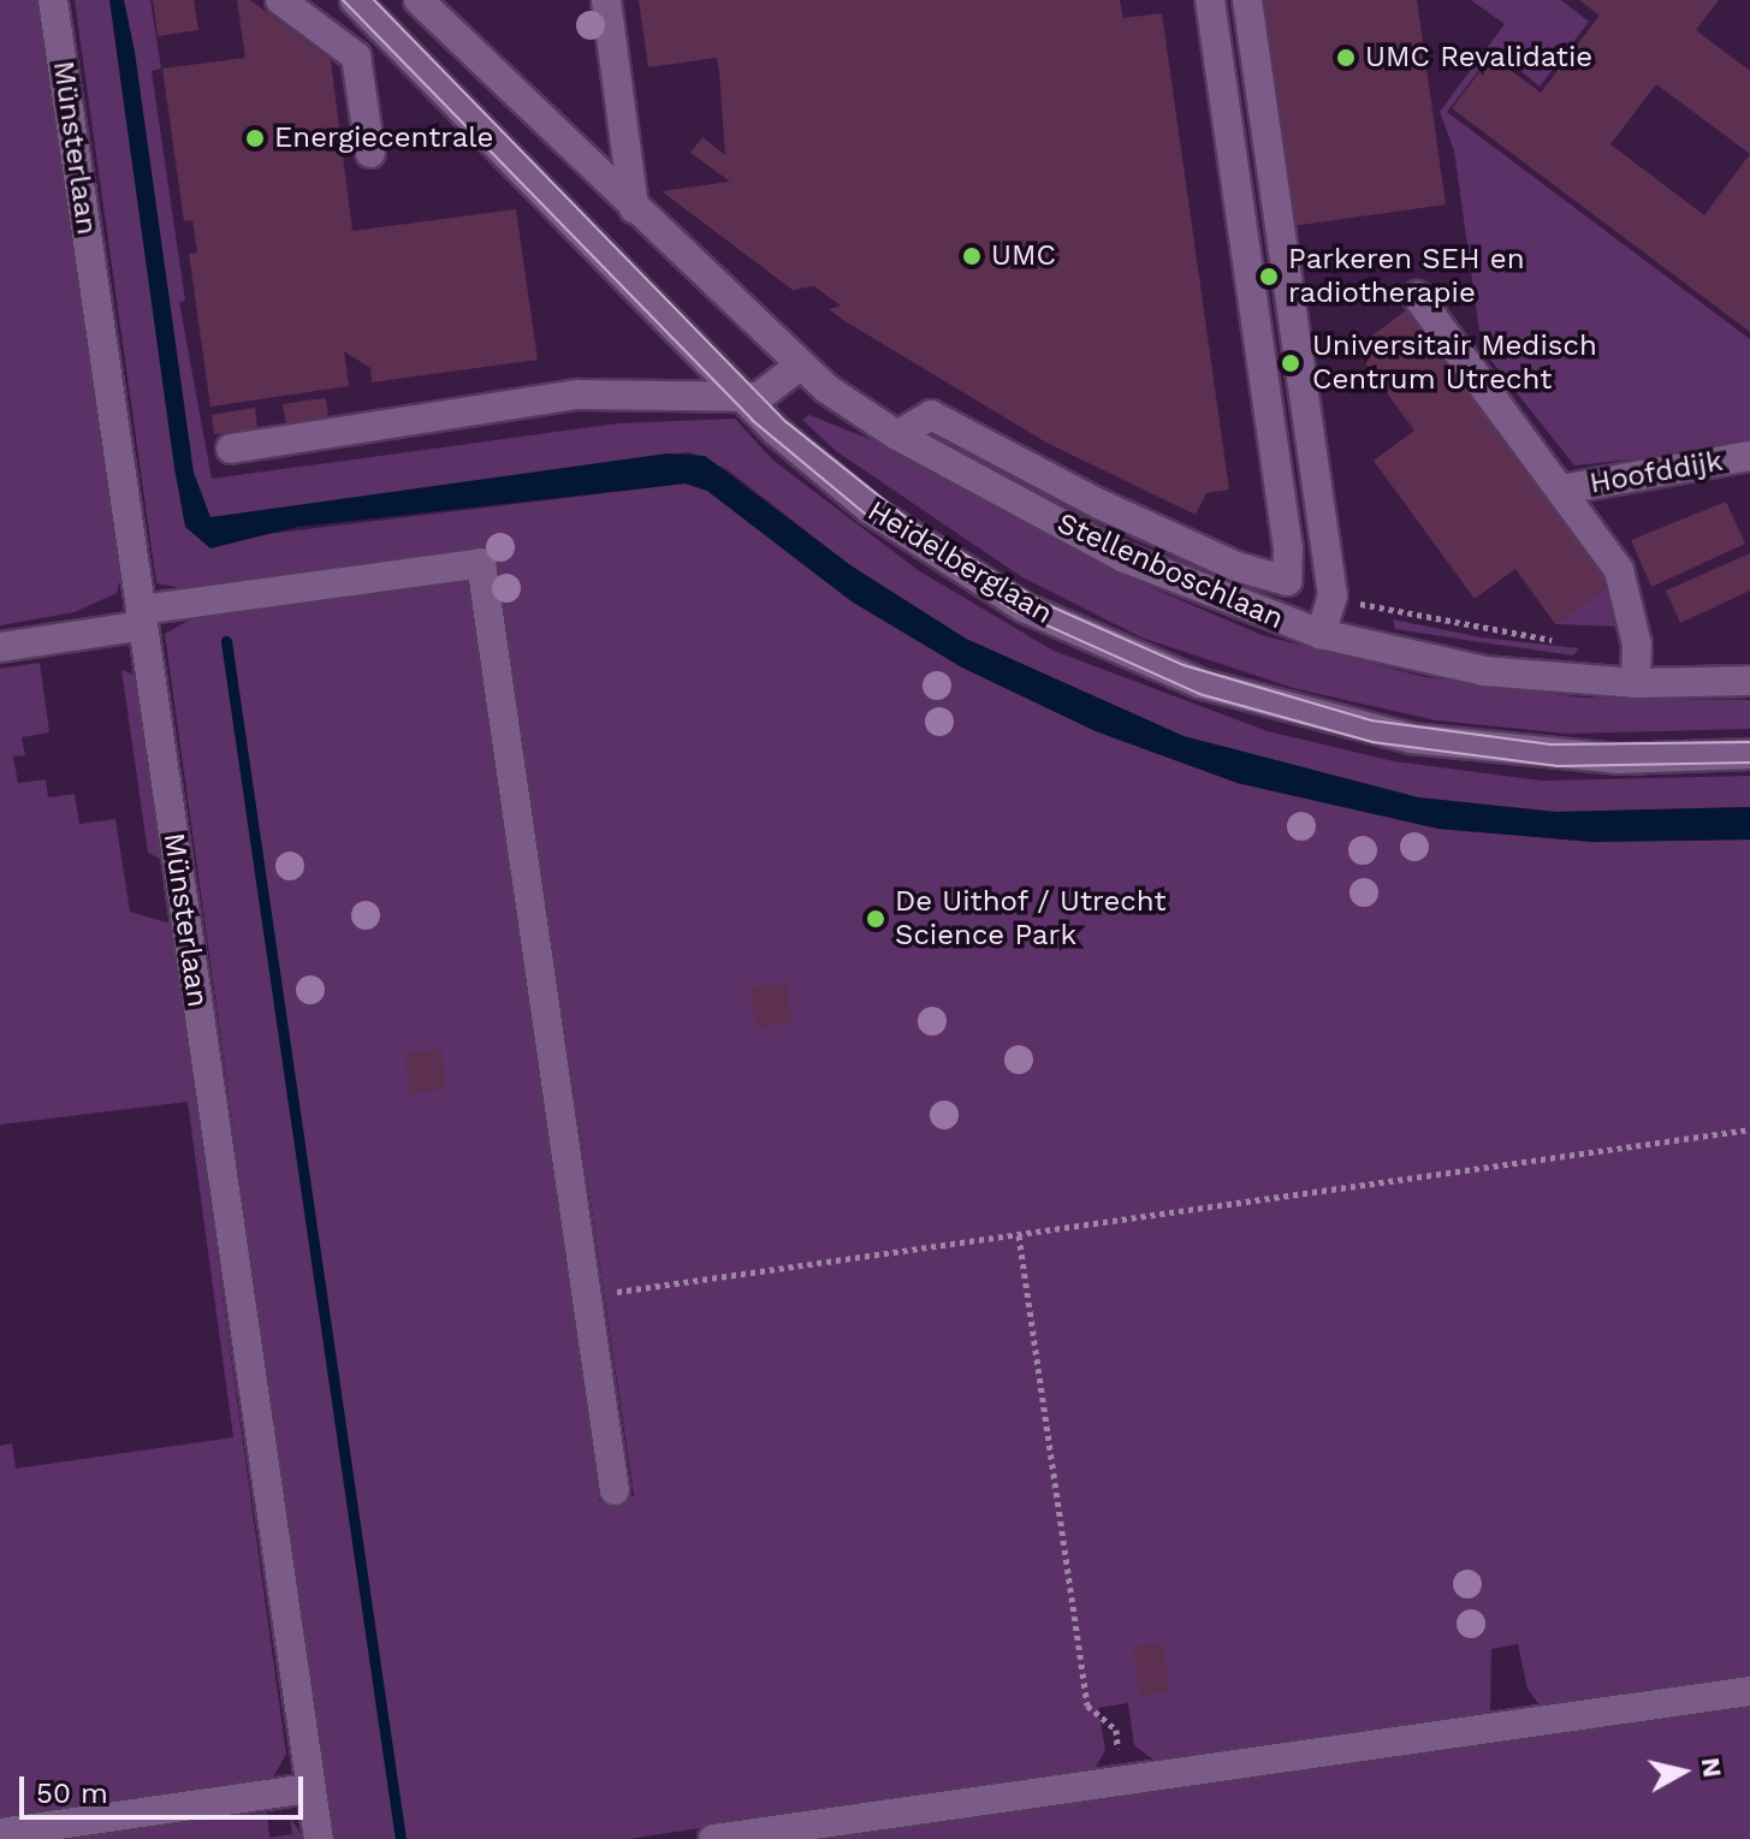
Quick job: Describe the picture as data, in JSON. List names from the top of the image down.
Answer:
{
  "streets": {
    "street": [
      "Münsterlaan",
      "Hoofddijk",
      "Heidelberglaan",
      "Stellenboschlaan"
    ]
  },
  "places": [
    "UMC Revalidatie",
    "Energiecentrale",
    "UMC",
    "Parkeren SEH en radiotherapie",
    "Universitair Medisch Centrum Utrecht",
    "De Uithof / Utrecht Science Park"
  ],
  "scale_bar": "50 m",
  "north": "right"
}
